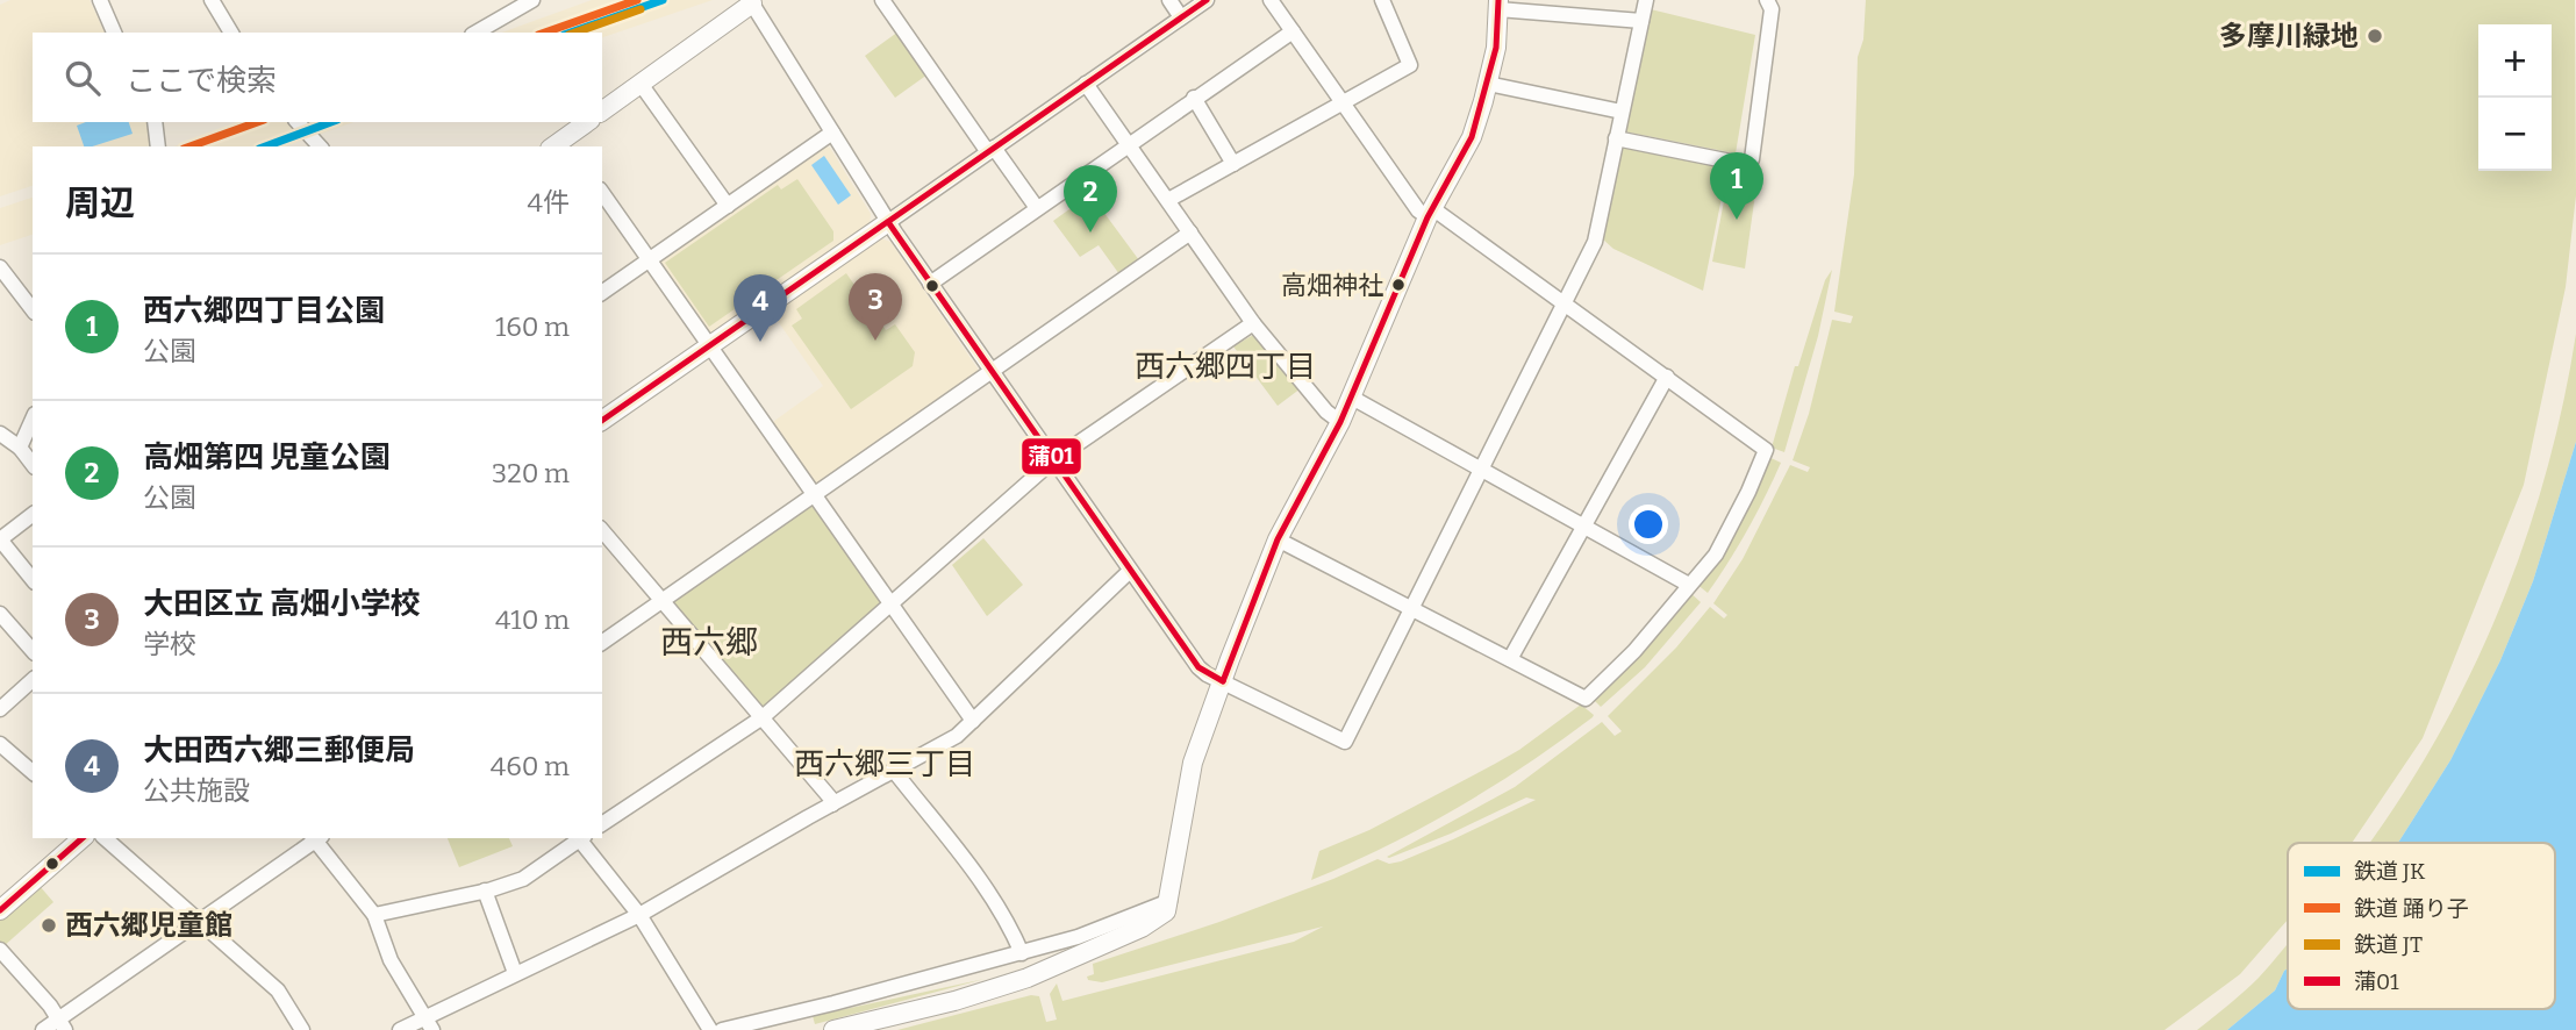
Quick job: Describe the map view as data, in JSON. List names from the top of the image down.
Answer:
{
  "districts": ["西六郷四丁目", "西六郷", "西六郷三丁目"],
  "places": ["多摩川緑地", "高畑神社", "西六郷児童館"],
  "lines": [
    "rail line JK",
    "rail line 踊り子",
    "transit line 蒲01",
    "rail line JT"
  ],
  "legend": [
    "鉄道 JK",
    "鉄道 踊り子",
    "鉄道 JT",
    "蒲01"
  ],
  "page": {
    "map_buttons": ["+", "−"],
    "search": "ここで検索",
    "heading": ["周辺", "4件"],
    "pins": [
      "1",
      "2",
      "3",
      "4"
    ],
    "list": [
      {
        "mark": "1",
        "name": "西六郷四丁目公園",
        "note": "公園",
        "value": "160 m"
      },
      {
        "mark": "2",
        "name": "高畑第四 児童公園",
        "note": "公園",
        "value": "320 m"
      },
      {
        "mark": "3",
        "name": "大田区立 高畑小学校",
        "note": "学校",
        "value": "410 m"
      },
      {
        "mark": "4",
        "name": "大田西六郷三郵便局",
        "note": "公共施設",
        "value": "460 m"
      }
    ]
  }
}
